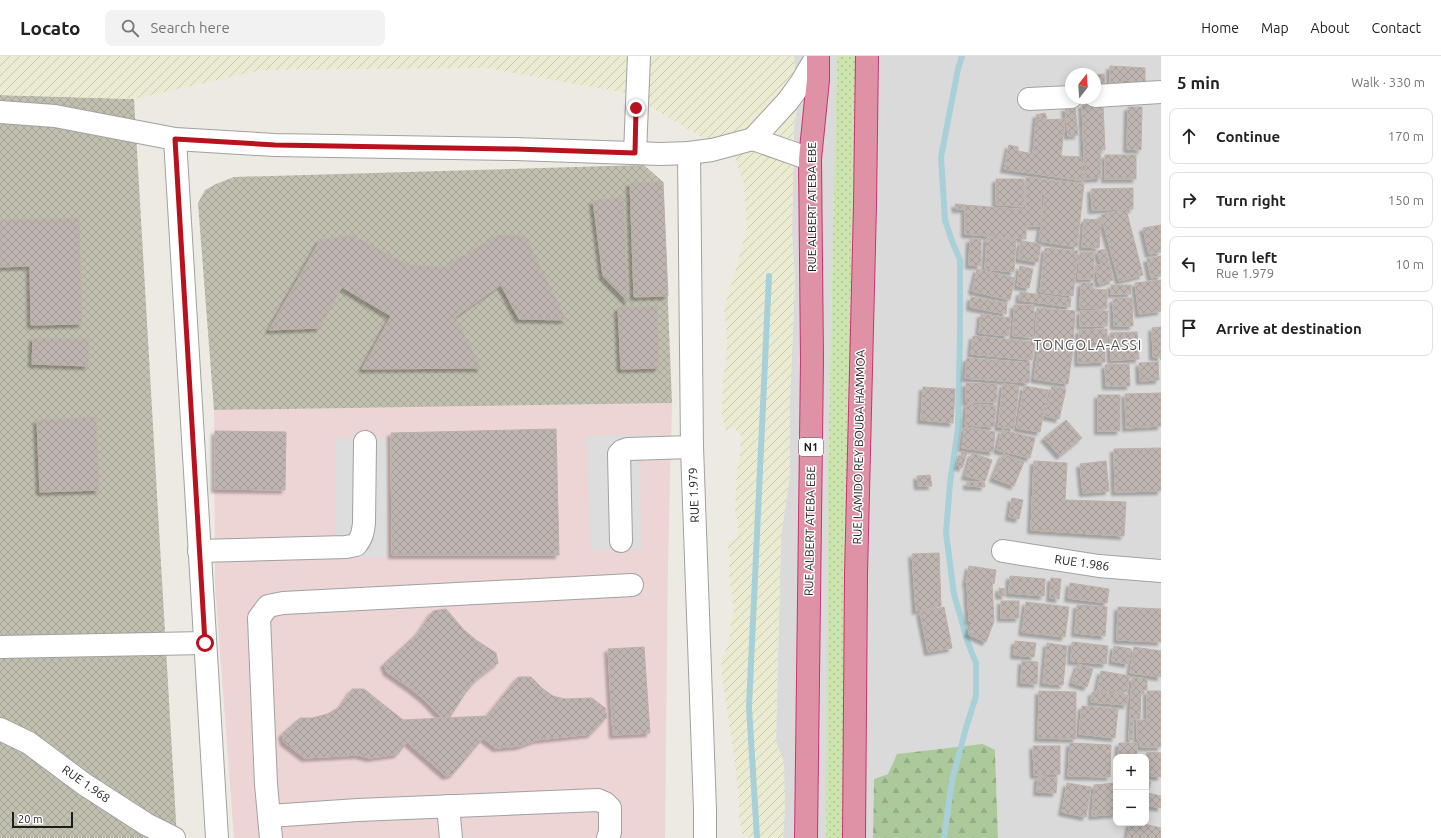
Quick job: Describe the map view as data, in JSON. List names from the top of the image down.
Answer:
{
  "streets": {
    "highway": ["RUE ALBERT ATEBA EBE", "N1", "RUE LAMIDO REY BOUBA HAMMOA"],
    "street": ["RUE 1.979", "RUE 1.986", "RUE 1.968"]
  },
  "districts": ["TONGOLA-ASSI"],
  "scale_bar": "20 m",
  "north": "top",
  "page": {
    "header": "Locato",
    "search": "Search here",
    "nav": [
      "Home",
      "Map",
      "About",
      "Contact"
    ],
    "heading": ["5 min", "Walk · 330 m"],
    "list": [
      ["Continue", "170 m"],
      ["Turn right", "150 m"],
      ["Turn left", "Rue 1.979", "10 m"],
      "Arrive at destination"
    ],
    "map_buttons": ["+", "−"],
    "scale": "20 m"
  }
}
